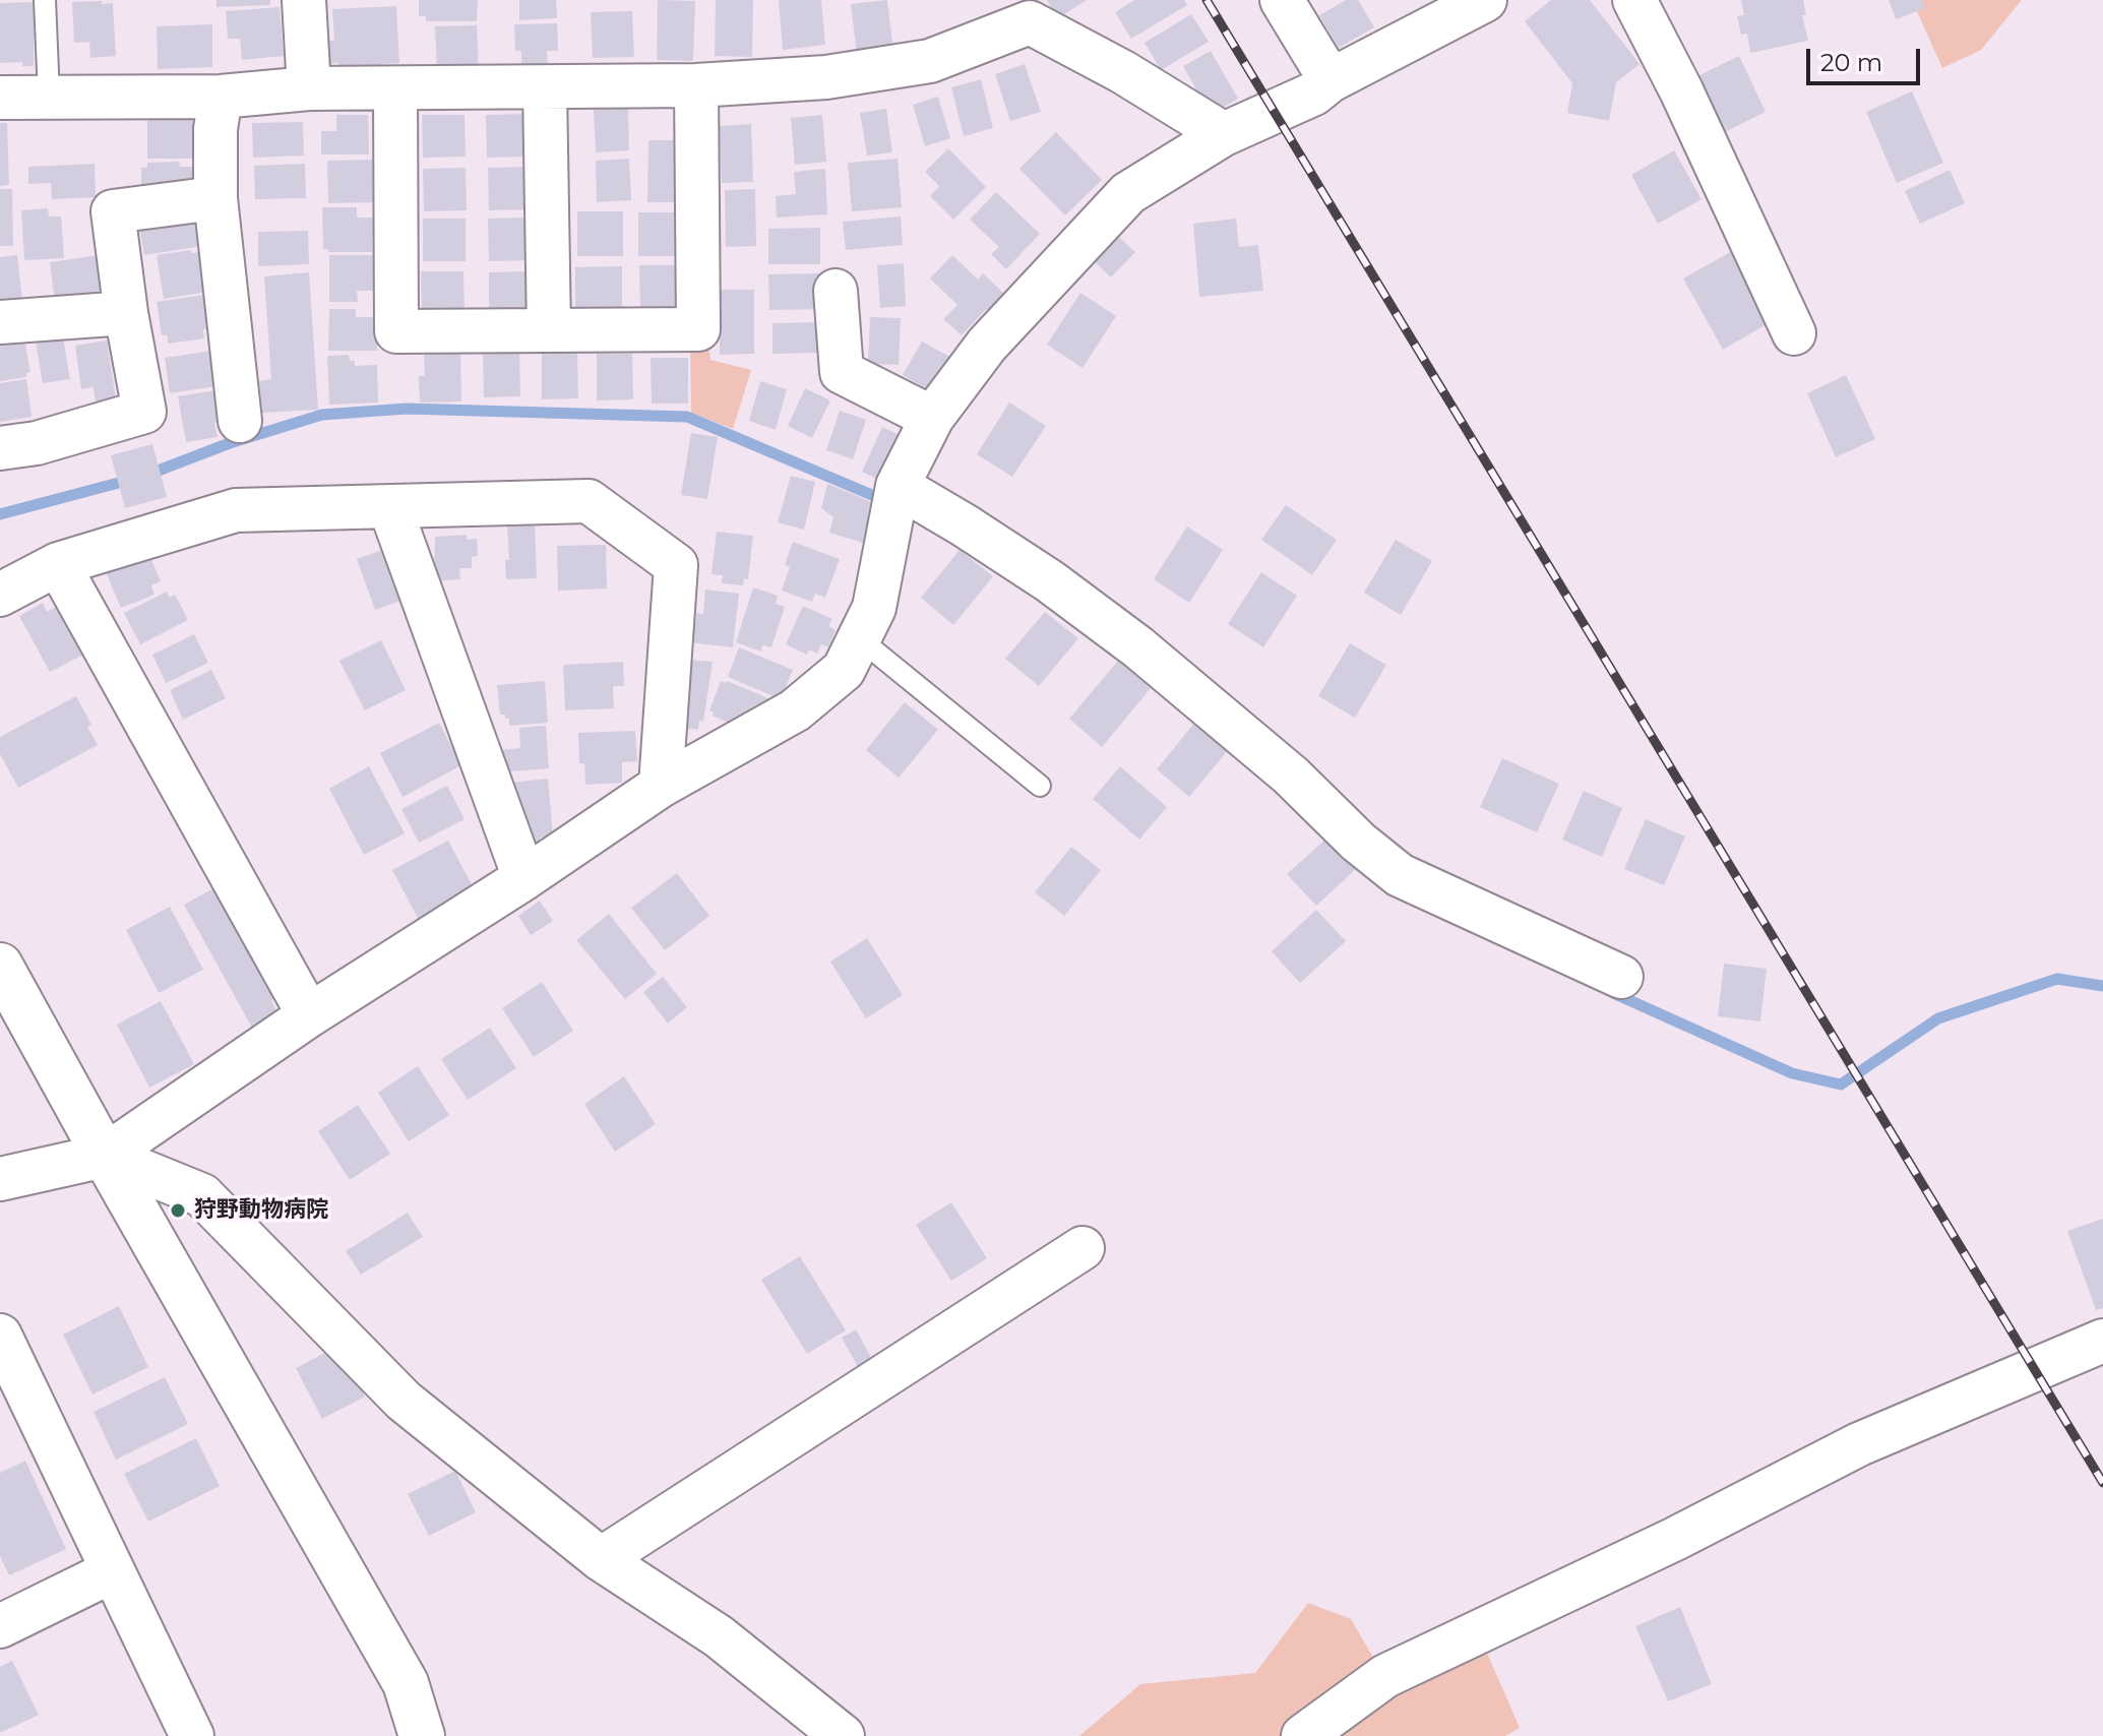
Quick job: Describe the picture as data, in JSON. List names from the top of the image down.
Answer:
{
  "places": ["狩野動物病院"],
  "scale_bar": "20 m"
}
